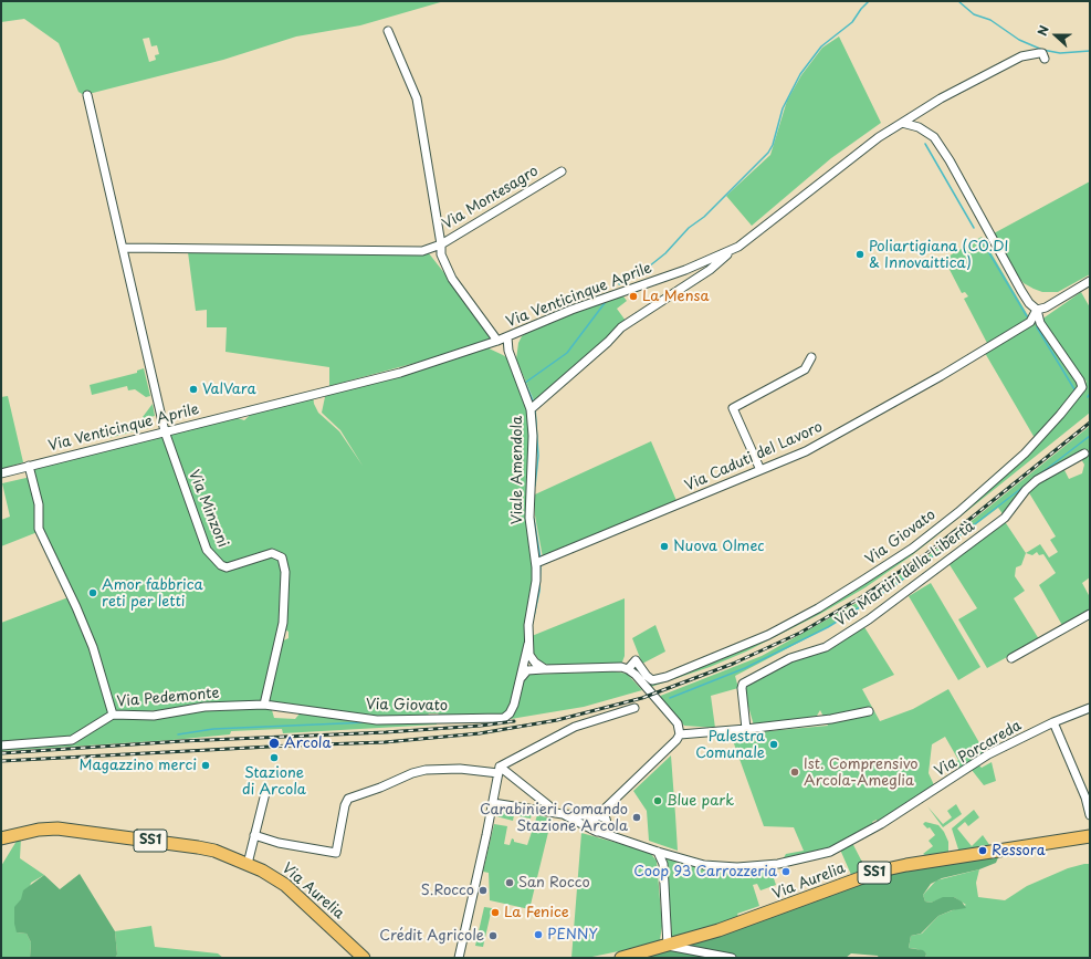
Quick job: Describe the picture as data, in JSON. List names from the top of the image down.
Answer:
{
  "streets": {
    "main road": ["SS1", "Via Aurelia"],
    "street": [
      "Via Montesagro",
      "Via Venticinque Aprile",
      "Via Caduti del Lavoro",
      "Viale Amendola",
      "Via Minzoni",
      "Via Giovato",
      "Via Martiri della Libertà",
      "Via Pedemonte",
      "Via Porcareda"
    ]
  },
  "crossings": [
    ["Via Montesagro", "Via Venticinque Aprile"],
    ["Via Venticinque Aprile", "Viale Amendola"],
    ["Via Venticinque Aprile", "Via Minzoni"],
    ["Via Caduti del Lavoro", "Viale Amendola"],
    ["Via Caduti del Lavoro", "Via Giovato"],
    ["Viale Amendola", "Via Giovato"],
    ["Via Minzoni", "Via Giovato"],
    ["Via Minzoni", "Via Pedemonte"],
    ["Via Giovato", "Via Pedemonte"]
  ],
  "places": [
    "Poliartigiana (CO.DI & Innovaittica)",
    "La Mensa",
    "ValVara",
    "Nuova Olmec",
    "Amor fabbrica reti per letti",
    "Arcola",
    "Palestra Comunale",
    "Stazione di Arcola",
    "Magazzino merci",
    "Ist. Comprensivo Arcola-Ameglia",
    "Blue park",
    "Carabinieri Comando Stazione Arcola",
    "Ressora",
    "Coop 93 Carrozzeria",
    "San Rocco",
    "S.Rocco",
    "La Fenice",
    "PENNY",
    "Crédit Agricole"
  ],
  "north": "left"
}
